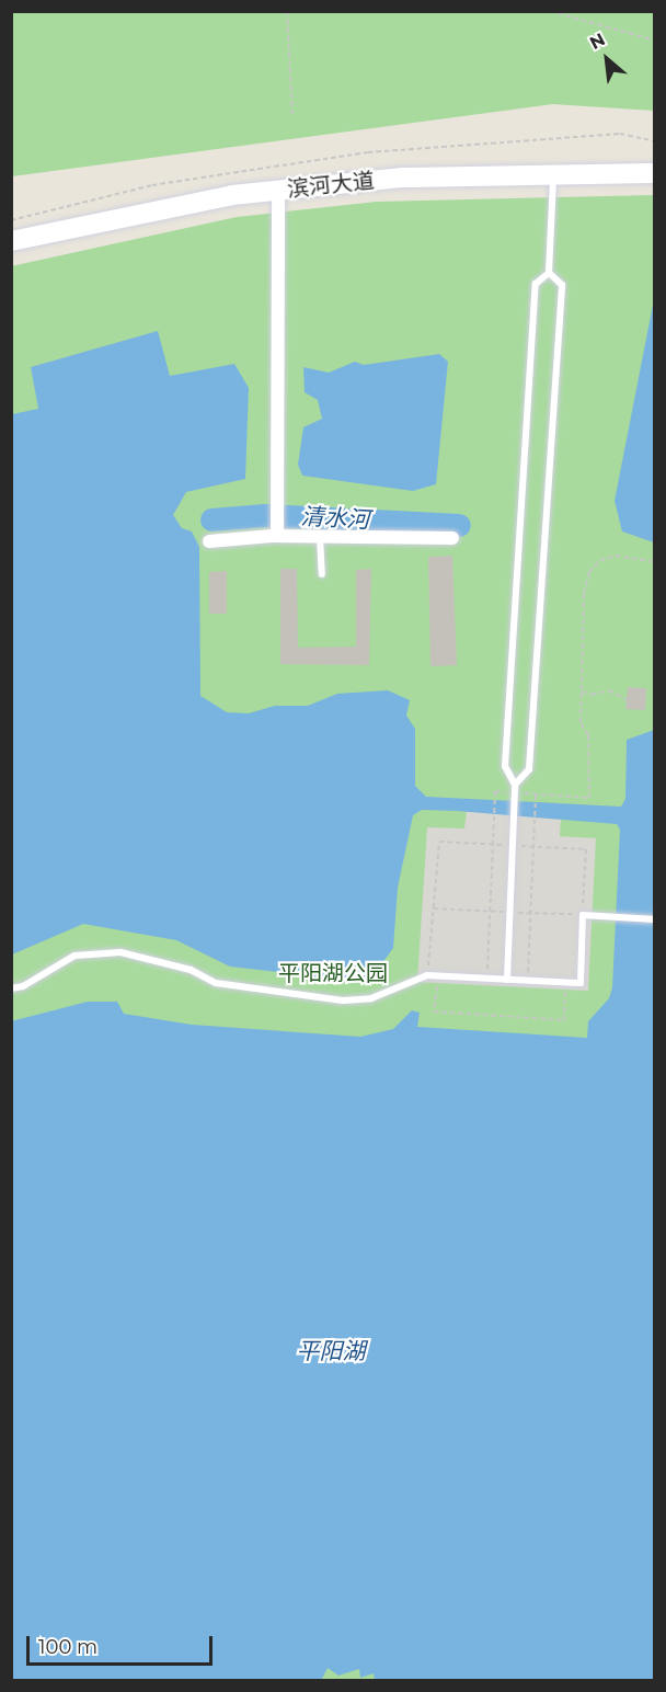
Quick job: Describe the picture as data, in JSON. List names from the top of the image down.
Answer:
{
  "streets": {
    "main road": ["滨河大道"]
  },
  "water": ["清水河", "平阳湖"],
  "parks": ["平阳湖公园"],
  "scale_bar": "100 m",
  "north": "top left"
}
